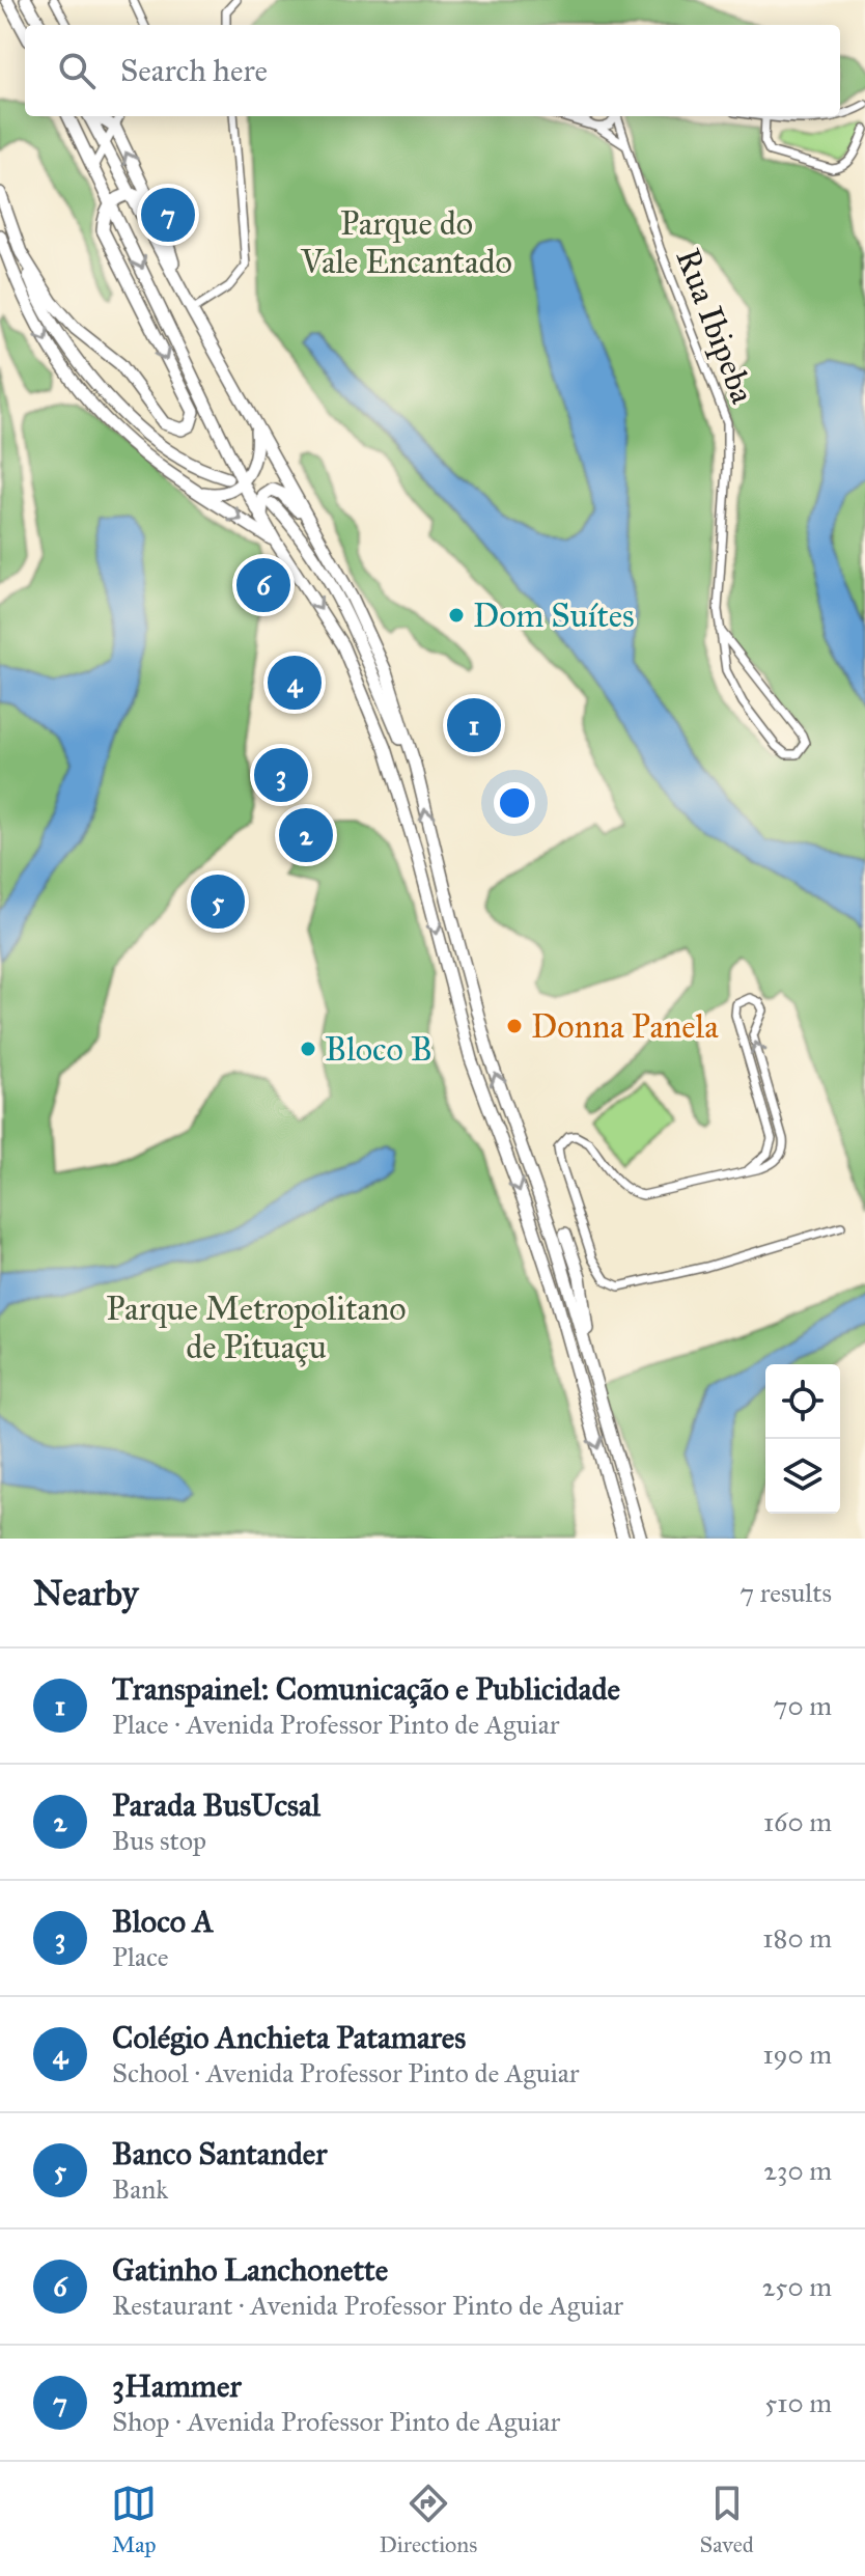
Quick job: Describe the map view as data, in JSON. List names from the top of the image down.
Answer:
{
  "streets": {
    "street": ["Rua Ibipeba"]
  },
  "parks": ["Parque do Vale Encantado", "Parque Metropolitano de Pituaçu"],
  "places": ["Dom Suítes", "Donna Panela", "Bloco B"],
  "page": {
    "search": "Search here",
    "pins": [
      "7",
      "6",
      "4",
      "1",
      "3",
      "2",
      "5"
    ],
    "heading": ["Nearby", "7 results"],
    "list": [
      {
        "mark": "1",
        "name": "Transpainel: Comunicação e Publicidade",
        "note": "Place · Avenida Professor Pinto de Aguiar",
        "value": "70 m"
      },
      {
        "mark": "2",
        "name": "Parada BusUcsal",
        "note": "Bus stop",
        "value": "160 m"
      },
      {
        "mark": "3",
        "name": "Bloco A",
        "note": "Place",
        "value": "180 m"
      },
      {
        "mark": "4",
        "name": "Colégio Anchieta Patamares",
        "note": "School · Avenida Professor Pinto de Aguiar",
        "value": "190 m"
      },
      {
        "mark": "5",
        "name": "Banco Santander",
        "note": "Bank",
        "value": "230 m"
      },
      {
        "mark": "6",
        "name": "Gatinho Lanchonette",
        "note": "Restaurant · Avenida Professor Pinto de Aguiar",
        "value": "250 m"
      },
      {
        "mark": "7",
        "name": "3Hammer",
        "note": "Shop · Avenida Professor Pinto de Aguiar",
        "value": "510 m"
      }
    ],
    "nav": ["Map", "Directions", "Saved"]
  }
}
